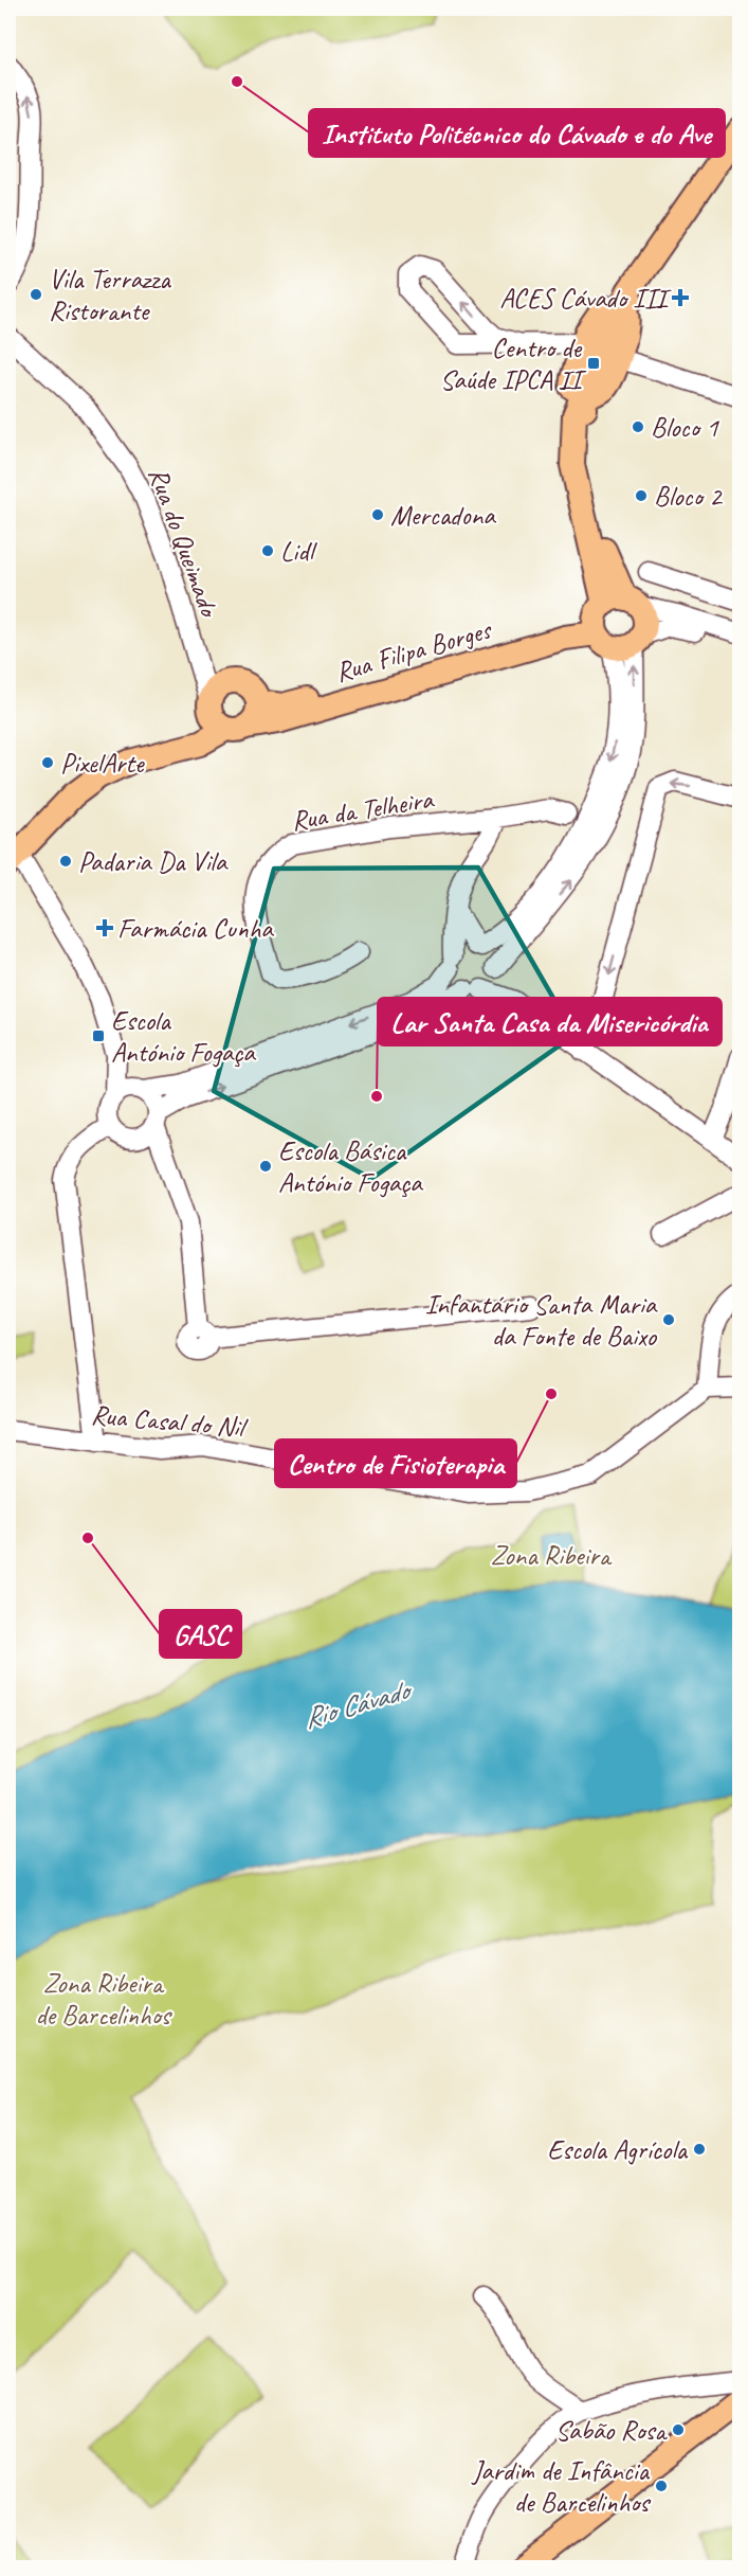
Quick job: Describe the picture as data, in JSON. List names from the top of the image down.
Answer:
{
  "streets": {
    "main road": ["Rua Filipa Borges"],
    "street": ["Rua do Queimado", "Rua da Telheira", "Rua Casal do Nil"]
  },
  "crossings": [
    ["Rua do Queimado", "Rua Filipa Borges"]
  ],
  "water": ["Rio Cávado"],
  "parks": ["Zona Ribeira", "Zona Ribeira de Barcelinhos"],
  "places": {
    "other": [
      "Instituto Politécnico do Cávado e do Ave",
      "Vila Terrazza Ristorante",
      "Bloco 1",
      "Bloco 2",
      "Mercadona",
      "Lidl",
      "PixelArte",
      "Padaria Da Vila",
      "Lar Santa Casa da Misericórdia",
      "Escola Básica António Fogaça",
      "Infantário Santa Maria da Fonte de Baixo",
      "Centro de Fisioterapia",
      "GASC",
      "Escola Agrícola",
      "Sabão Rosa",
      "Jardim de Infância de Barcelinhos"
    ],
    "health": ["ACES Cávado III", "Farmácia Cunha"],
    "transit": ["Centro de Saúde IPCA II", "Escola António Fogaça"]
  }
}
